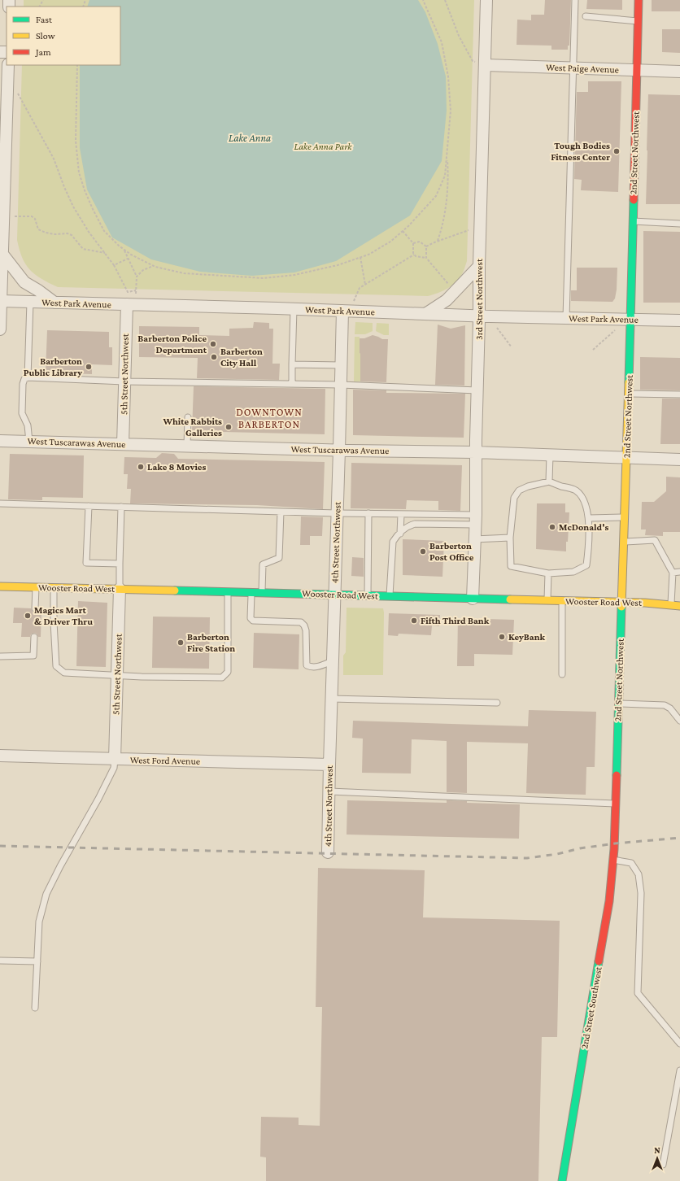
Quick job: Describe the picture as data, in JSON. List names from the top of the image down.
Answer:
{
  "streets": {
    "street": [
      "West Paige Avenue",
      "2nd Street Northwest",
      "3rd Street Northwest",
      "West Park Avenue",
      "5th Street Northwest",
      "West Tuscarawas Avenue",
      "4th Street Northwest",
      "Wooster Road West",
      "West Ford Avenue",
      "2nd Street Southwest"
    ]
  },
  "crossings": [
    ["West Paige Avenue", "2nd Street Northwest"],
    ["West Paige Avenue", "3rd Street Northwest"],
    ["2nd Street Northwest", "West Park Avenue"],
    ["2nd Street Northwest", "West Tuscarawas Avenue"],
    ["2nd Street Northwest", "Wooster Road West"],
    ["2nd Street Northwest", "2nd Street Southwest"],
    ["3rd Street Northwest", "West Park Avenue"],
    ["3rd Street Northwest", "West Tuscarawas Avenue"],
    ["3rd Street Northwest", "Wooster Road West"],
    ["West Park Avenue", "5th Street Northwest"],
    ["West Park Avenue", "4th Street Northwest"],
    ["5th Street Northwest", "West Tuscarawas Avenue"],
    ["5th Street Northwest", "Wooster Road West"],
    ["5th Street Northwest", "West Ford Avenue"],
    ["West Tuscarawas Avenue", "4th Street Northwest"],
    ["4th Street Northwest", "Wooster Road West"],
    ["4th Street Northwest", "West Ford Avenue"]
  ],
  "districts": ["DOWNTOWN BARBERTON"],
  "water": ["Lake Anna"],
  "parks": ["Lake Anna Park"],
  "places": [
    "Tough Bodies Fitness Center",
    "Barberton Police Department",
    "Barberton City Hall",
    "Barberton Public Library",
    "White Rabbits Galleries",
    "Lake 8 Movies",
    "McDonald's",
    "Barberton Post Office",
    "Magics Mart & Driver Thru",
    "Fifth Third Bank",
    "KeyBank",
    "Barberton Fire Station"
  ],
  "legend": ["Fast", "Slow", "Jam"],
  "north": "top"
}
